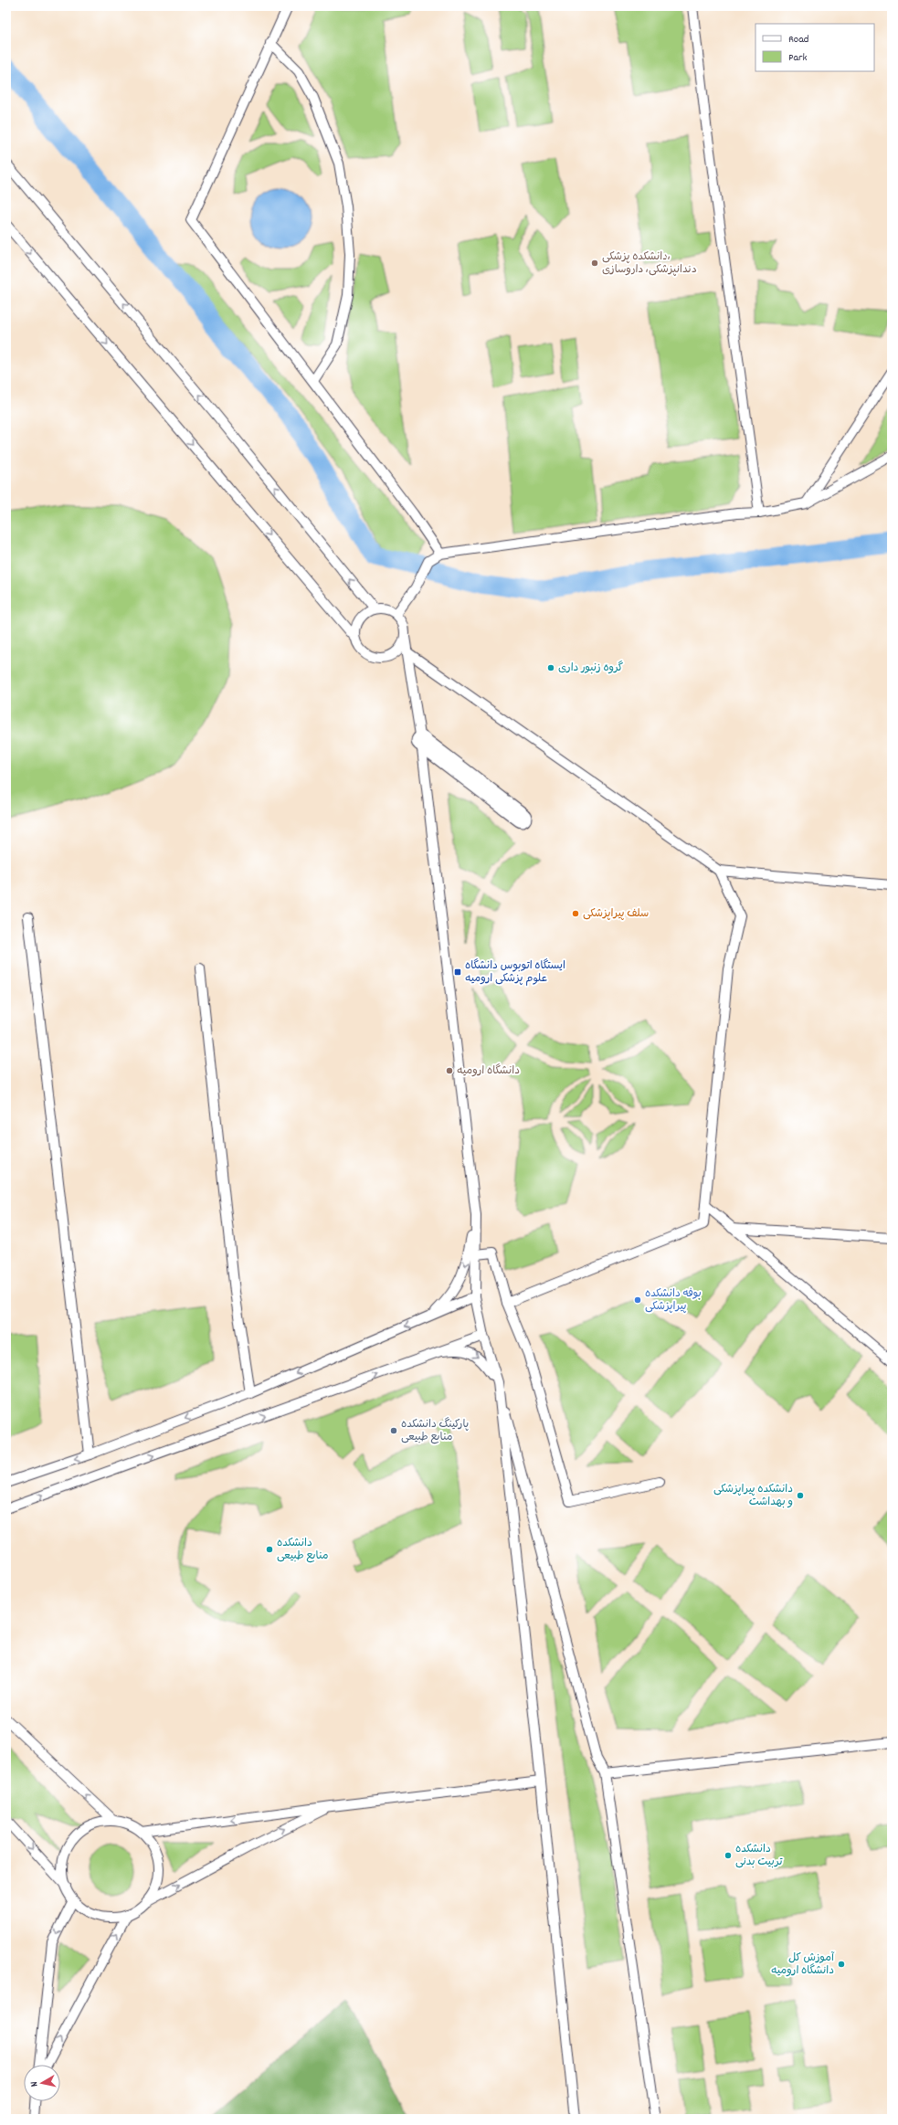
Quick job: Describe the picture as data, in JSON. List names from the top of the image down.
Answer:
{
  "places": {
    "other": [
      "دانشکده پزشکی، دندانپزشکی، داروسازی",
      "گروه زنبور داری",
      "سلف پیراپزشکی",
      "دانشگاه ارومیه",
      "بوفه دانشکده پیراپزشکی",
      "پارکینگ دانشکده منابع طبیعی",
      "دانشکده پیراپزشکی و بهداشت",
      "دانشکده منابع طبیعی",
      "دانشکده تربیت بدنی",
      "آموزش کل دانشگاه ارومیه"
    ],
    "transit": ["ایستگاه اتوبوس دانشگاه علوم پزشکی ارومیه"]
  },
  "legend": ["Road", "Park"],
  "north": "left"
}
